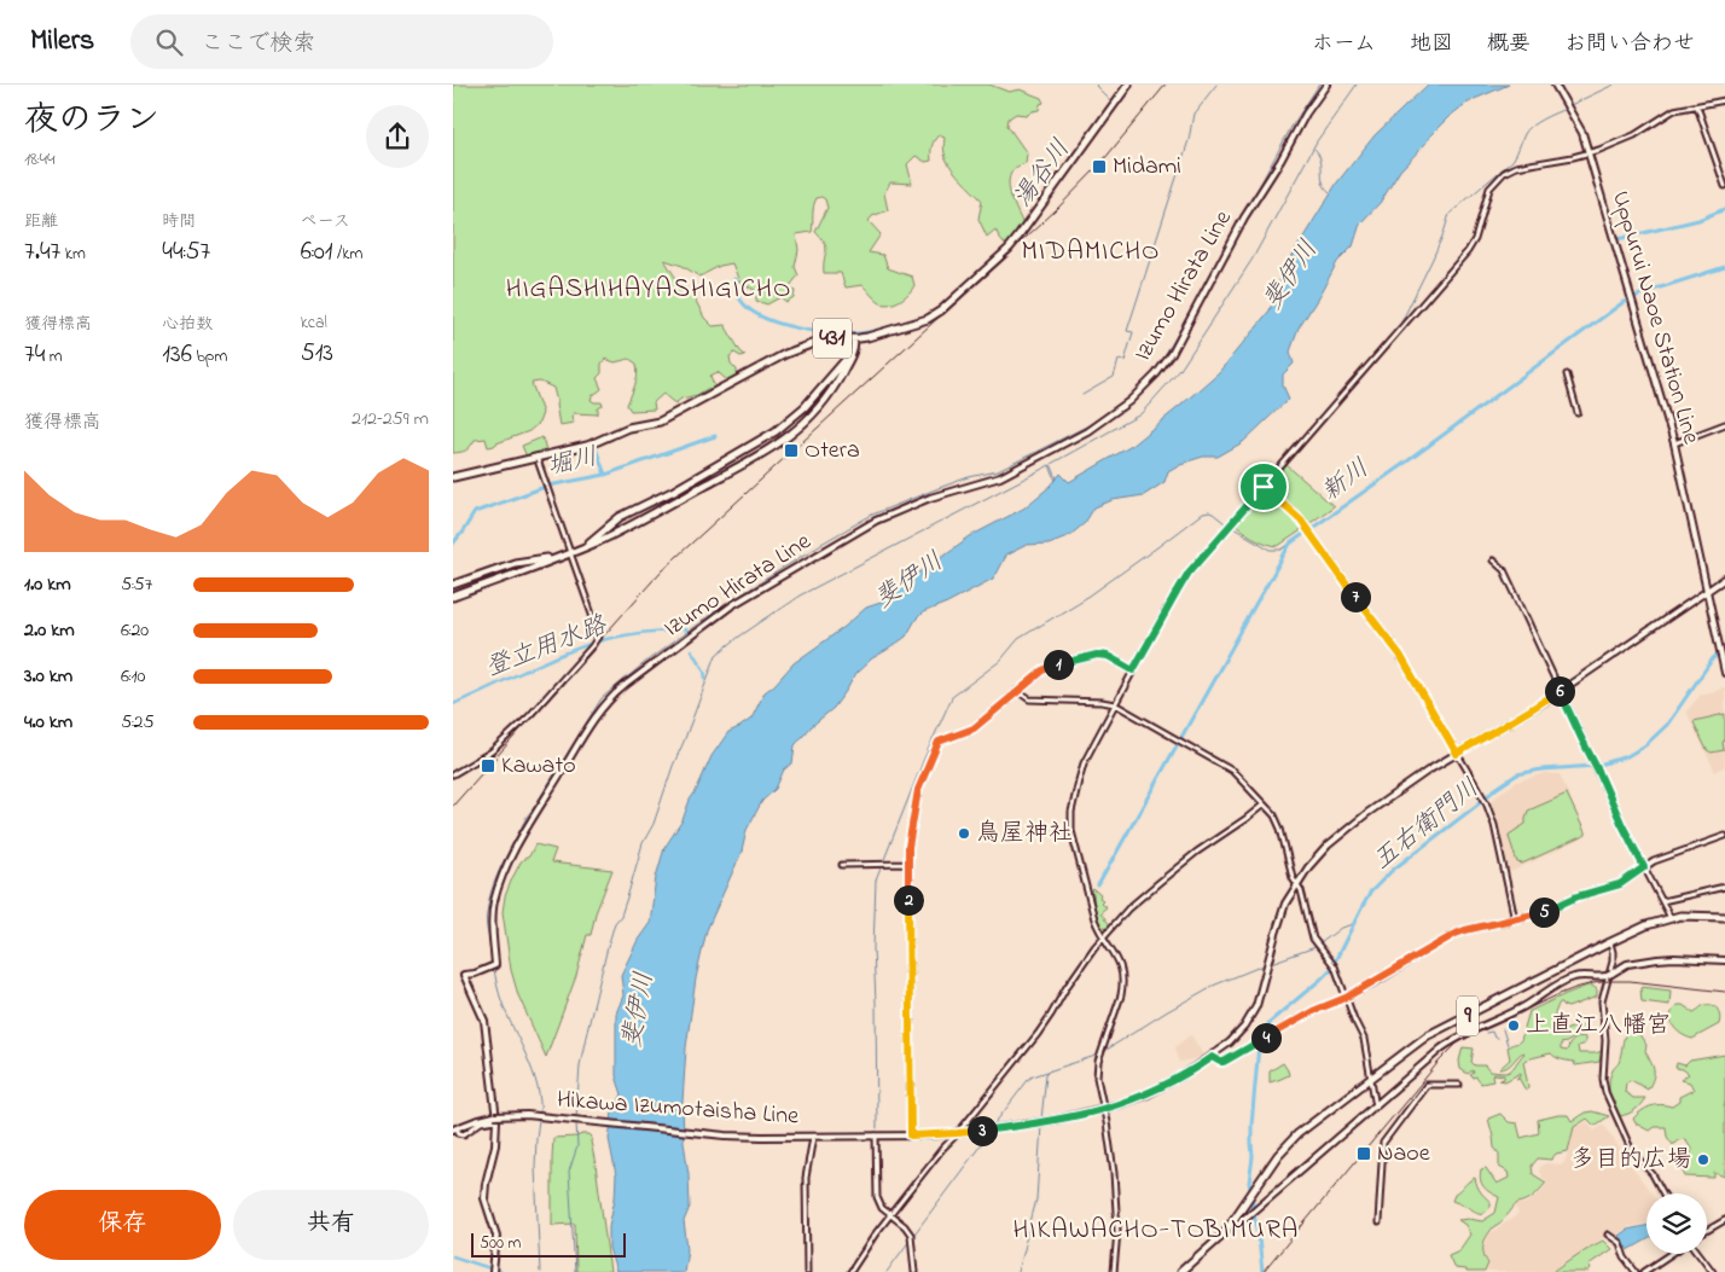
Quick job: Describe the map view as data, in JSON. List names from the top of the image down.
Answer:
{
  "streets": {
    "highway": ["431", "9"],
    "main road": ["Izumo Hirata Line", "Uppurui Naoe Station Line", "Hikawa Izumotaisha Line"]
  },
  "crossings": [
    ["Izumo Hirata Line", "Hikawa Izumotaisha Line"],
    ["Uppurui Naoe Station Line", "Hikawa Izumotaisha Line"]
  ],
  "districts": ["MIDAMICHO", "HIGASHIHAYASHIGICHO", "HIKAWACHO-TOBIMURA"],
  "water": [
    "湯谷川",
    "斐伊川",
    "堀川",
    "新川",
    "登立用水路",
    "五右衛門川"
  ],
  "places": {
    "transit": [
      "Midami",
      "Otera",
      "Kawato",
      "Naoe"
    ],
    "other": ["鳥屋神社", "上直江八幡宮", "多目的広場"]
  },
  "scale_bar": "500 m",
  "page": {
    "header": "Milers",
    "search": "ここで検索",
    "nav": [
      "ホーム",
      "地図",
      "概要",
      "お問い合わせ"
    ],
    "heading": ["夜のラン", "18:44"],
    "stats": [
      ["距離", "7.47 km"],
      ["時間", "44:57"],
      ["ペース", "6:01 /km"],
      ["獲得標高", "74 m"],
      ["心拍数", "136 bpm"],
      ["kcal", "513"]
    ],
    "chart": ["獲得標高", "212–259 m"],
    "list": [
      {
        "name": "1.0 km",
        "note": "5:57"
      },
      {
        "name": "2.0 km",
        "note": "6:20"
      },
      {
        "name": "3.0 km",
        "note": "6:10"
      },
      {
        "name": "4.0 km",
        "note": "5:25"
      }
    ],
    "pins": [
      "7",
      "1",
      "6",
      "2",
      "5",
      "4",
      "3"
    ],
    "buttons": ["保存", "共有"],
    "scale": "500 m"
  }
}
